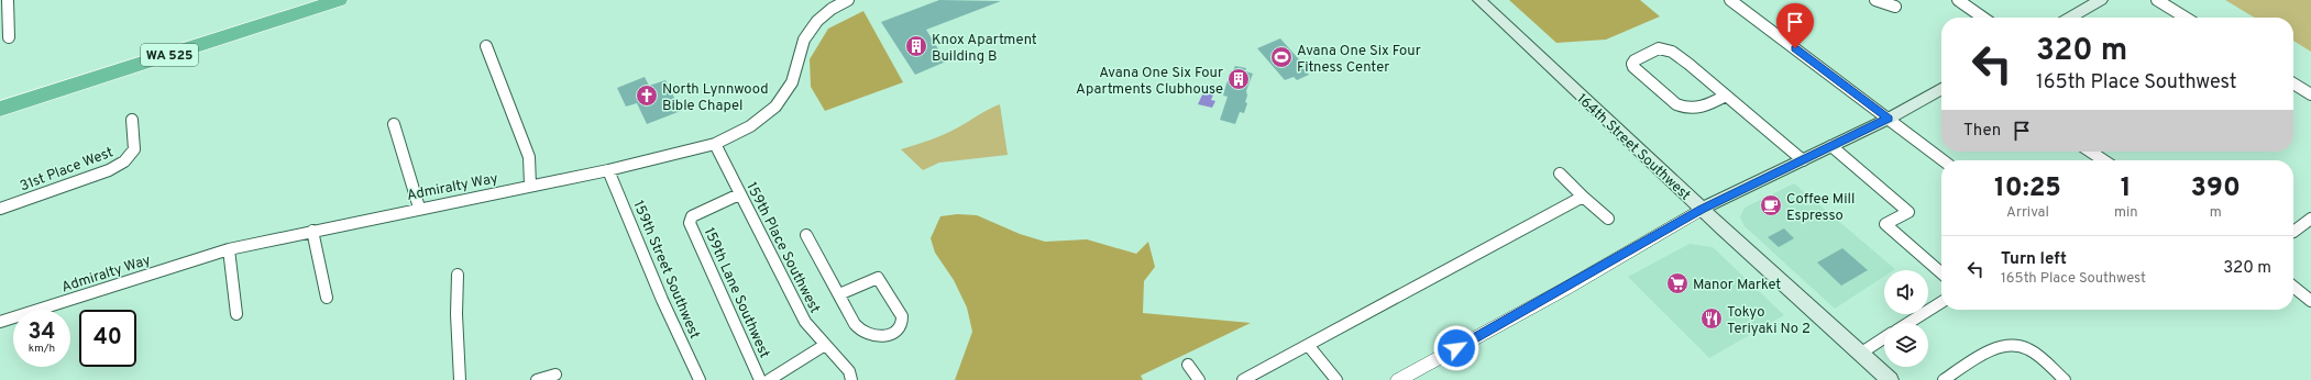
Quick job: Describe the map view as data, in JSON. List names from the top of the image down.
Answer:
{
  "streets": {
    "highway": ["WA 525"],
    "main road": ["164th Street Southwest"],
    "street": [
      "31st Place West",
      "Admiralty Way",
      "159th Place Southwest",
      "159th Street Southwest",
      "159th Lane Southwest"
    ]
  },
  "crossings": [
    ["Admiralty Way", "159th Place Southwest"],
    ["Admiralty Way", "159th Street Southwest"],
    ["159th Place Southwest", "159th Lane Southwest"]
  ],
  "places": {
    "building": ["Knox Apartment Building B", "Avana One Six Four Apartments Clubhouse"],
    "sports": ["Avana One Six Four Fitness Center"],
    "church": ["North Lynnwood Bible Chapel"],
    "cafe": ["Coffee Mill Espresso"],
    "supermarket": ["Manor Market"],
    "restaurant": ["Tokyo Teriyaki No 2"]
  },
  "page": {
    "turn": ["320 m", "165th Place Southwest"],
    "then": "Then",
    "eta": [
      "10:25",
      "Arrival",
      "1",
      "min",
      "390",
      "m"
    ],
    "list": [
      {
        "name": "Turn left",
        "note": "165th Place Southwest",
        "value": "320 m"
      }
    ],
    "speed": "34 km/h",
    "limit": "40"
  }
}
